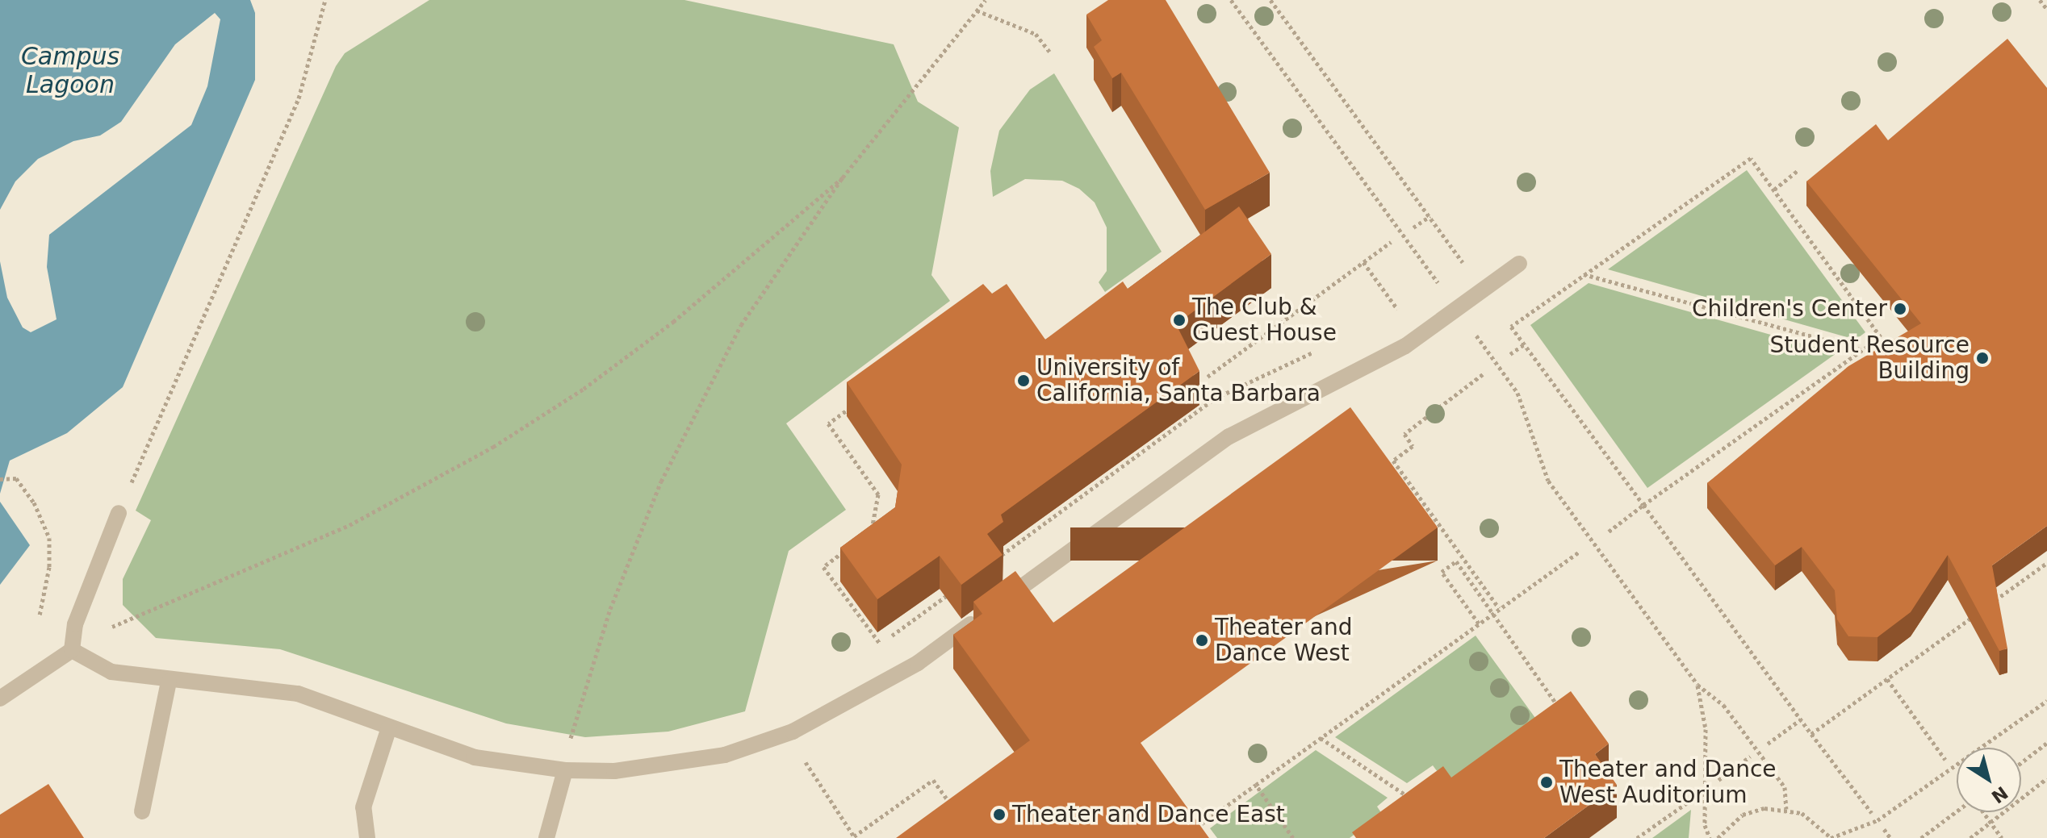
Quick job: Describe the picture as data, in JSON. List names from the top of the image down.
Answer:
{
  "water": ["Campus Lagoon"],
  "places": [
    "Children's Center",
    "The Club & Guest House",
    "Student Resource Building",
    "University of California, Santa Barbara",
    "Theater and Dance West",
    "Theater and Dance West Auditorium",
    "Theater and Dance East"
  ],
  "north": "bottom right"
}
